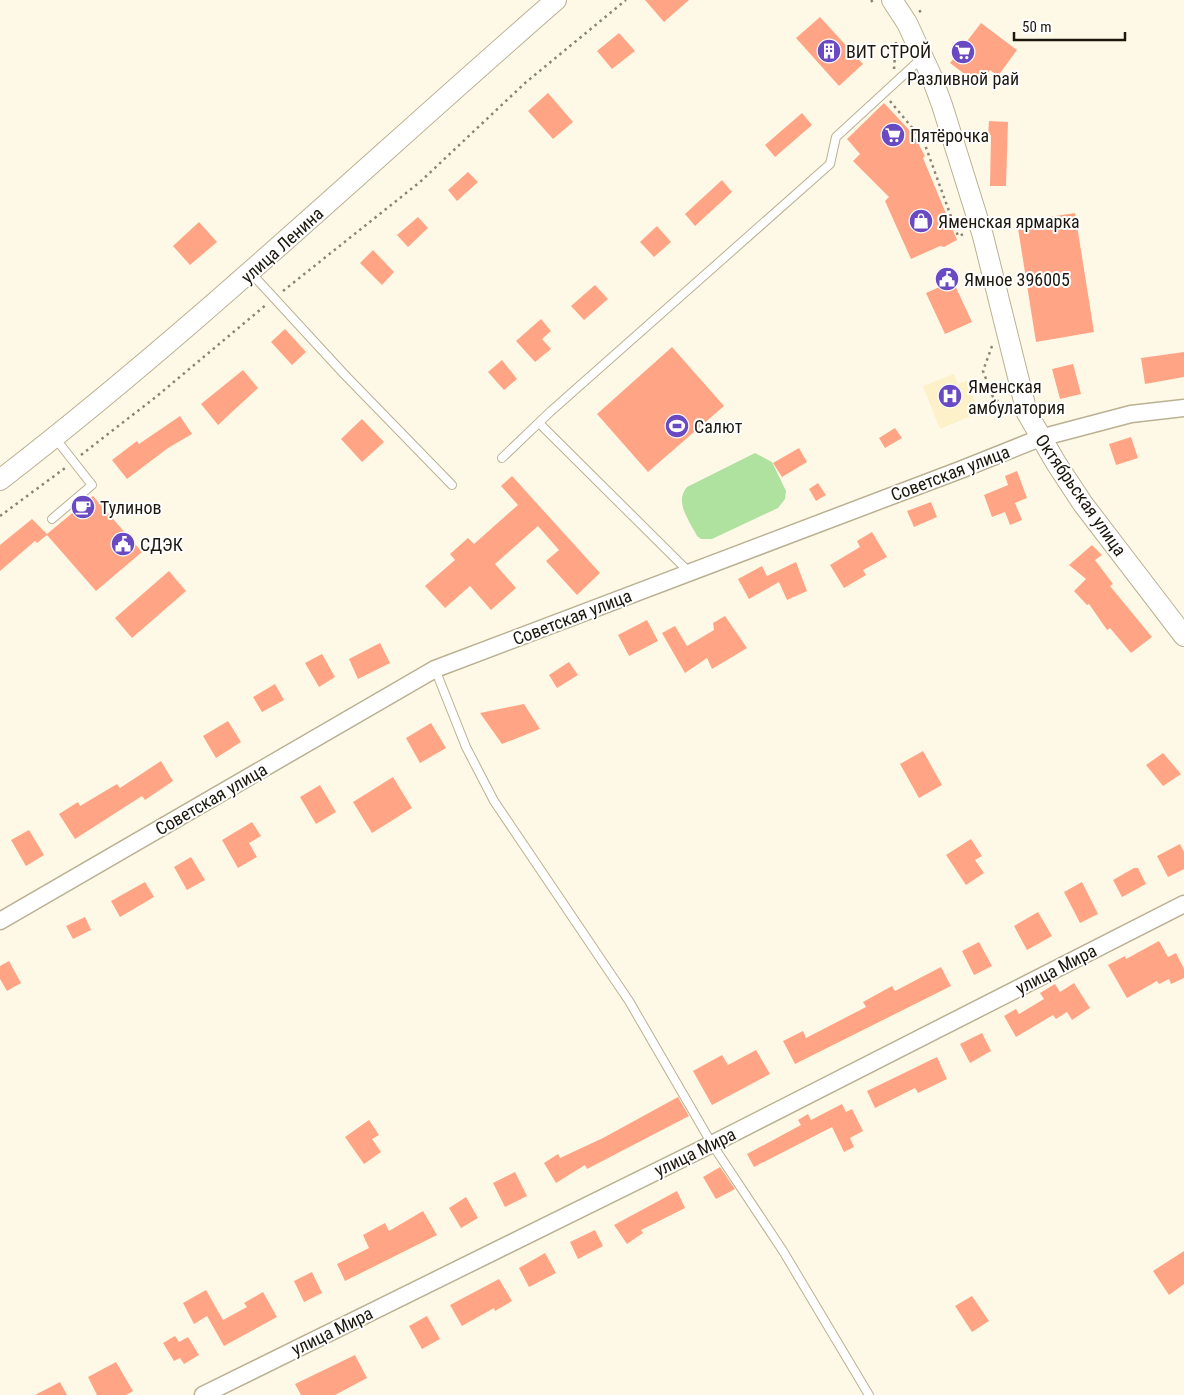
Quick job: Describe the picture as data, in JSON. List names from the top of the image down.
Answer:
{
  "streets": {
    "street": [
      "улица Ленина",
      "Советская улица",
      "Октябрьская улица",
      "улица Мира"
    ]
  },
  "crossings": [
    ["Советская улица", "Октябрьская улица"]
  ],
  "places": {
    "building": ["ВИТ СТРОЙ"],
    "supermarket": ["Разливной рай", "Пятёрочка"],
    "shop": ["Яменская ярмарка"],
    "public building": ["Ямное 396005", "СДЭК"],
    "hospital": ["Яменская амбулатория"],
    "sports": ["Салют"],
    "cafe": ["Тулинов"]
  },
  "scale_bar": "50 m"
}
